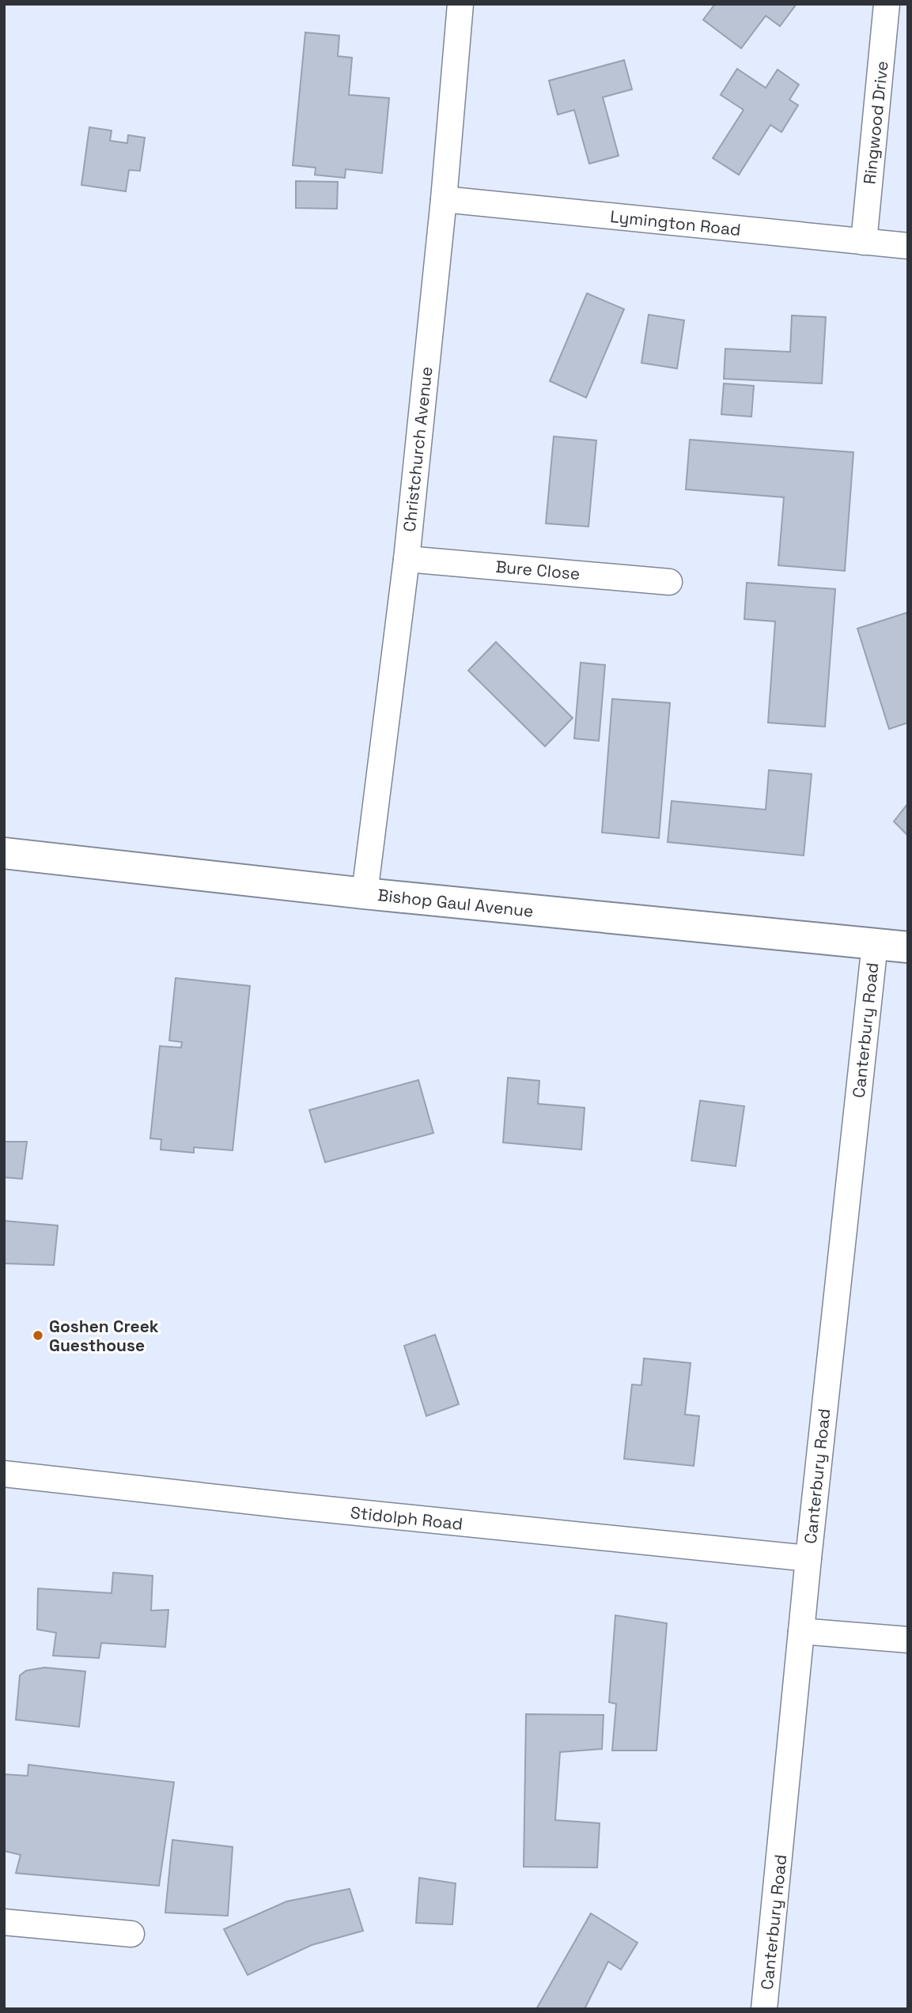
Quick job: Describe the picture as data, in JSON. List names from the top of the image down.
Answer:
{
  "streets": {
    "main road": ["Bishop Gaul Avenue"],
    "street": [
      "Ringwood Drive",
      "Lymington Road",
      "Christchurch Avenue",
      "Bure Close",
      "Canterbury Road",
      "Stidolph Road"
    ]
  },
  "crossings": [
    ["Ringwood Drive", "Lymington Road"],
    ["Lymington Road", "Christchurch Avenue"],
    ["Christchurch Avenue", "Bure Close"],
    ["Christchurch Avenue", "Bishop Gaul Avenue"],
    ["Bishop Gaul Avenue", "Canterbury Road"],
    ["Canterbury Road", "Stidolph Road"]
  ],
  "places": ["Goshen Creek Guesthouse"]
}
